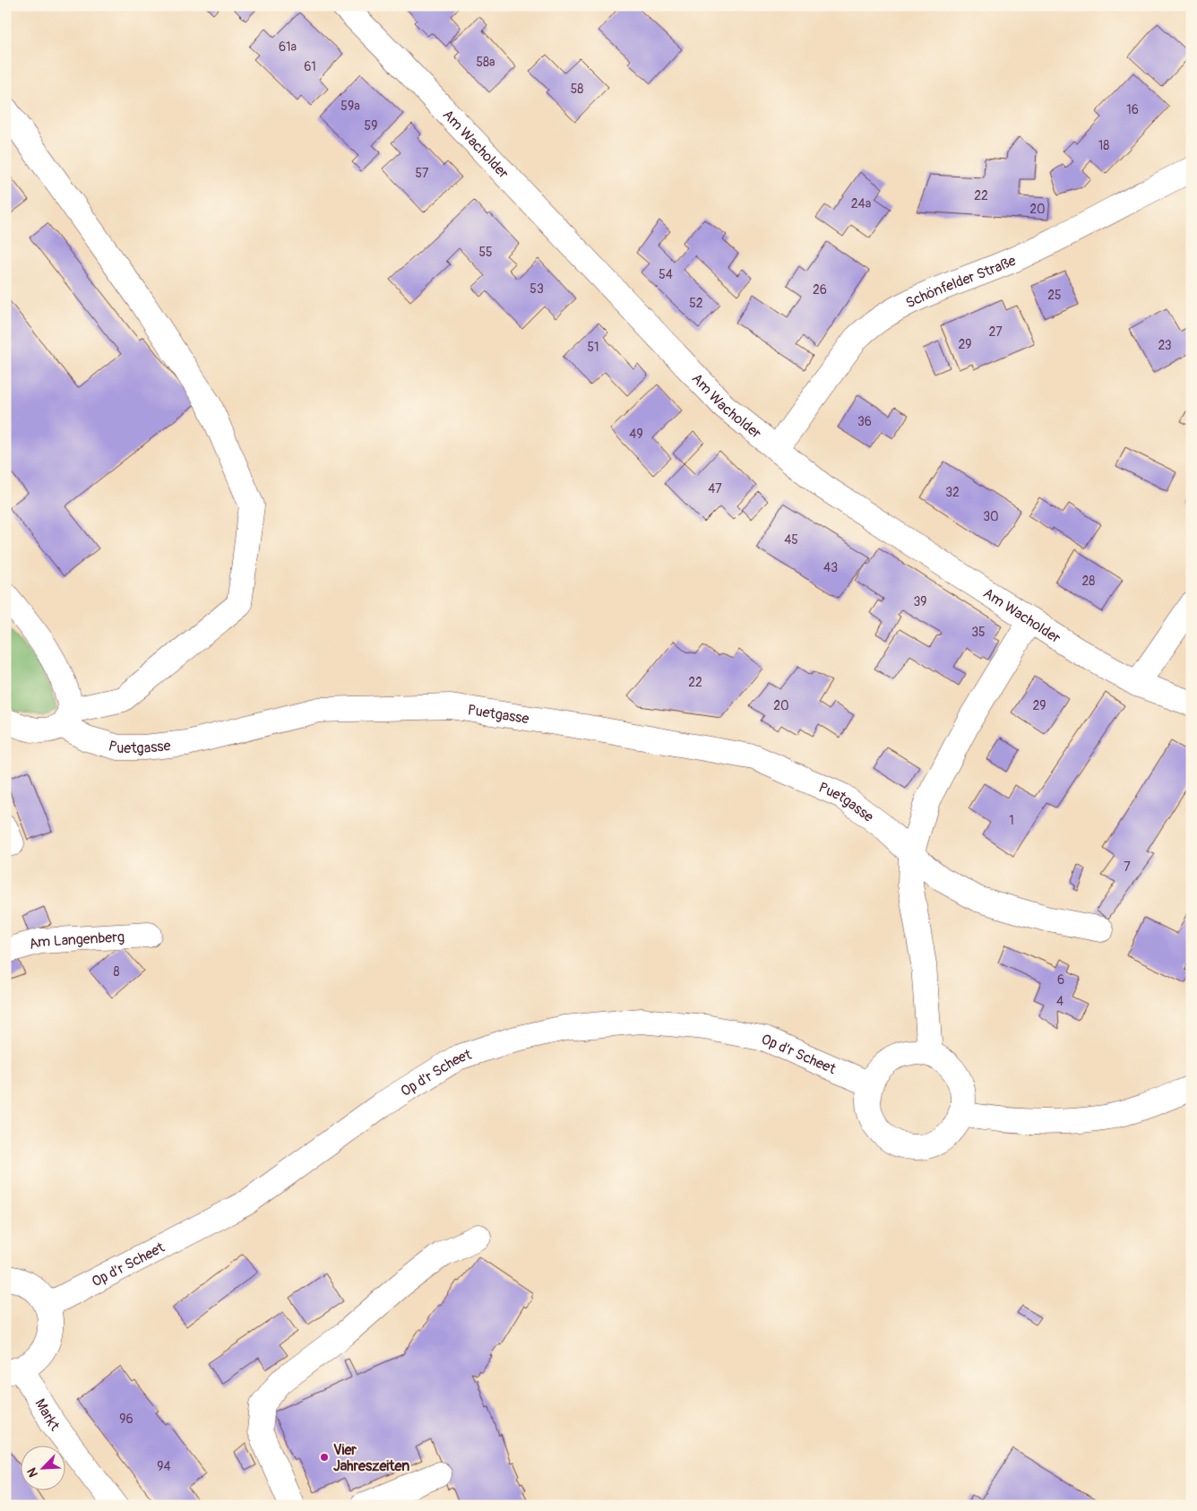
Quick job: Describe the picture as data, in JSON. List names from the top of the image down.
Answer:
{
  "streets": {
    "street": [
      "Am Wacholder",
      "Schönfelder Straße",
      "Puetgasse",
      "Am Langenberg",
      "Op d’r Scheet",
      "Markt"
    ]
  },
  "crossings": [
    ["Am Wacholder", "Schönfelder Straße"]
  ],
  "places": ["Vier Jahreszeiten"],
  "house_numbers": [
    "61a",
    "58a",
    "61",
    "58",
    "59a",
    "16",
    "59",
    "18",
    "57",
    "22",
    "24a",
    "20",
    "55",
    "54",
    "53",
    "26",
    "25",
    "52",
    "27",
    "29",
    "23",
    "51",
    "36",
    "49",
    "47",
    "32",
    "30",
    "45",
    "43",
    "28",
    "39",
    "35",
    "22",
    "20",
    "29",
    "1",
    "7",
    "8",
    "6",
    "4",
    "96",
    "94"
  ],
  "north": "bottom left"
}
